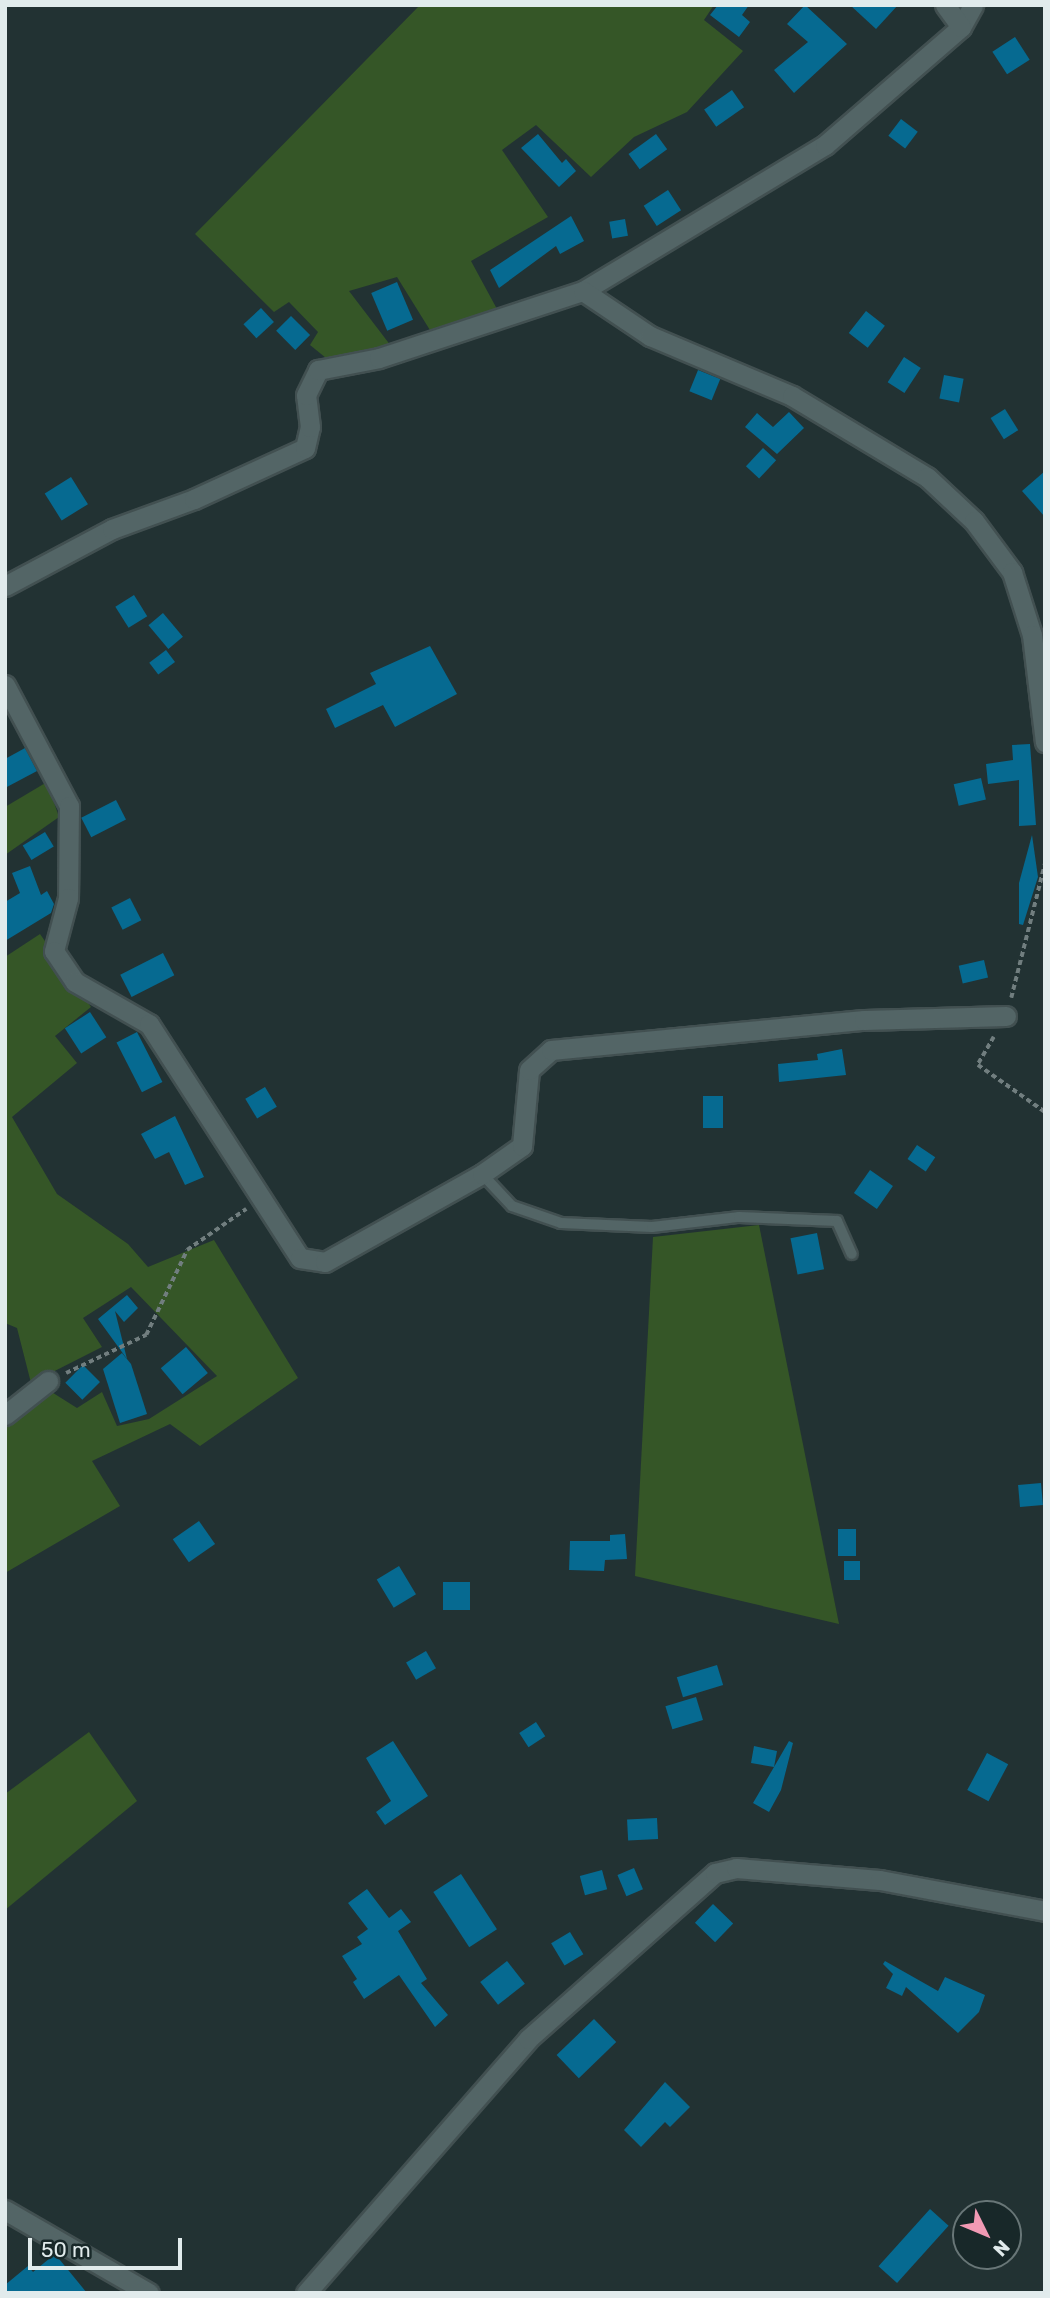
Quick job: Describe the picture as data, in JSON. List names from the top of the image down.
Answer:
{
  "scale_bar": "50 m",
  "north": "bottom right"
}
